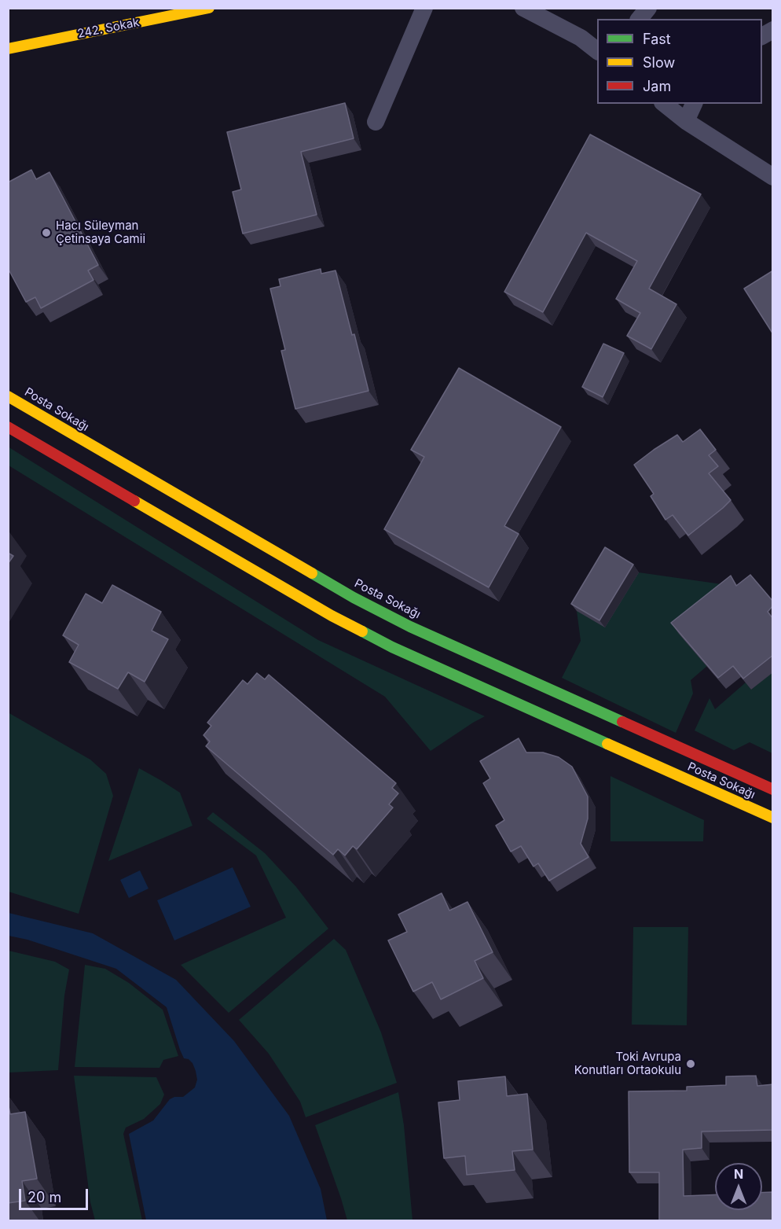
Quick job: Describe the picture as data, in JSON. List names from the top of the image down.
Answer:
{
  "streets": {
    "street": ["242. Sokak", "Posta Sokağı"]
  },
  "places": ["Hacı Süleyman Çetinsaya Camii", "Toki Avrupa Konutları Ortaokulu"],
  "legend": ["Fast", "Slow", "Jam"],
  "scale_bar": "20 m",
  "north": "top"
}
